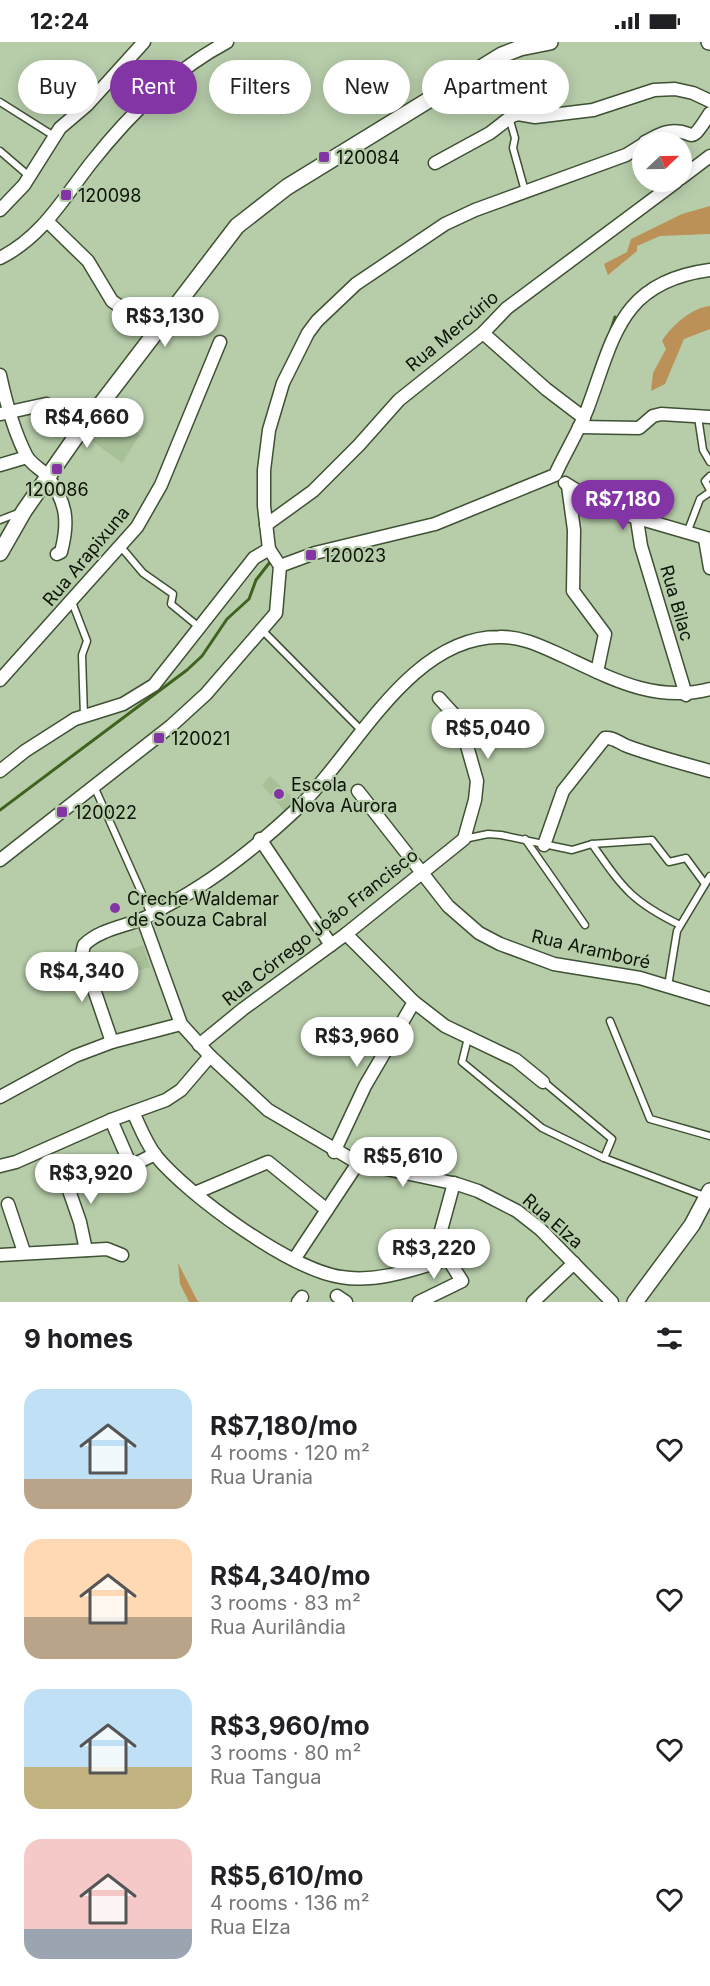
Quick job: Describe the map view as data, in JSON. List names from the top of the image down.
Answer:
{
  "streets": {
    "street": [
      "Rua Mercúrio",
      "Rua Arapixuna",
      "Rua Bilac",
      "Rua Córrego João Francisco",
      "Rua Aramboré",
      "Rua Elza"
    ]
  },
  "crossings": [
    ["Rua Córrego João Francisco", "Rua Aramboré"],
    ["Rua Córrego João Francisco", "Rua Elza"]
  ],
  "places": {
    "transit": [
      "120084",
      "120098",
      "120086",
      "120023",
      "120021",
      "120022"
    ],
    "other": ["Escola Nova Aurora", "Creche Waldemar de Souza Cabral"]
  },
  "north": "right",
  "page": {
    "status": "12:24",
    "chip": [
      "Buy",
      "Rent",
      "Filters",
      "New",
      "Apartment"
    ],
    "price": [
      "R$3,130",
      "R$4,660",
      "R$7,180",
      "R$5,040",
      "R$4,340",
      "R$3,960",
      "R$5,610",
      "R$3,920",
      "R$3,220"
    ],
    "heading": "9 homes",
    "list": [
      {
        "name": "R$7,180/mo",
        "note": "4 rooms · 120 m² · Rua Urania"
      },
      {
        "name": "R$4,340/mo",
        "note": "3 rooms · 83 m² · Rua Aurilândia"
      },
      {
        "name": "R$3,960/mo",
        "note": "3 rooms · 80 m² · Rua Tangua"
      },
      {
        "name": "R$5,610/mo",
        "note": "4 rooms · 136 m² · Rua Elza"
      }
    ]
  }
}
